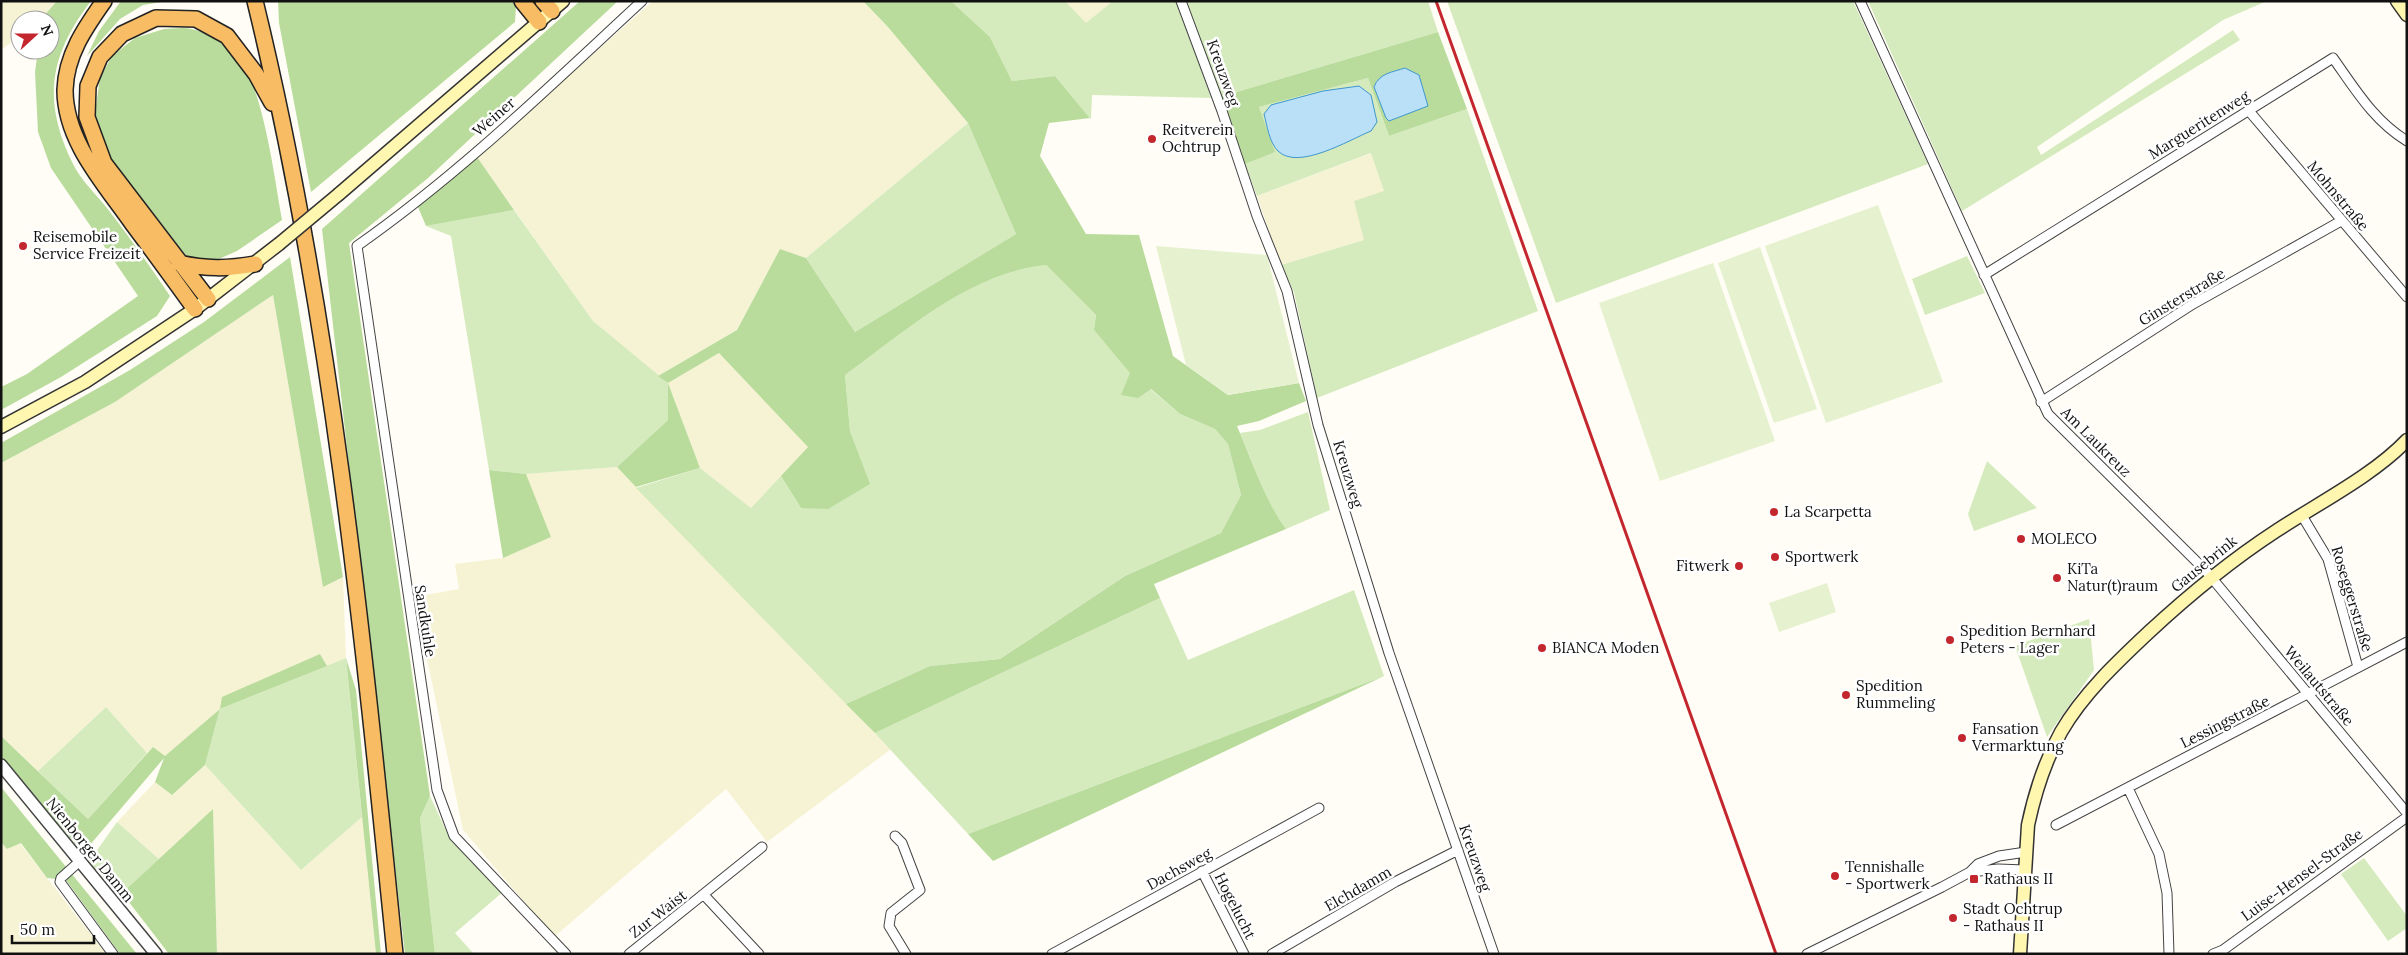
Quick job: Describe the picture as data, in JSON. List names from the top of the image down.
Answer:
{
  "streets": {
    "main road": ["Gausebrink"],
    "street": [
      "Kreuzweg",
      "Weiner",
      "Margueritenweg",
      "Mohnstraße",
      "Ginsterstraße",
      "Am Laukreuz",
      "Roseggerstraße",
      "Sandkuhle",
      "Weilautstraße",
      "Lessingstraße",
      "Nienborger Damm",
      "Dachsweg",
      "Luise-Hensel-Straße",
      "Elchdamm",
      "Hogelucht",
      "Zur Waist"
    ]
  },
  "crossings": [
    ["Kreuzweg", "Elchdamm"],
    ["Weiner", "Sandkuhle"],
    ["Margueritenweg", "Mohnstraße"],
    ["Margueritenweg", "Am Laukreuz"],
    ["Mohnstraße", "Ginsterstraße"],
    ["Ginsterstraße", "Am Laukreuz"],
    ["Am Laukreuz", "Gausebrink"],
    ["Am Laukreuz", "Weilautstraße"],
    ["Gausebrink", "Roseggerstraße"],
    ["Gausebrink", "Weilautstraße"],
    ["Roseggerstraße", "Lessingstraße"],
    ["Weilautstraße", "Lessingstraße"],
    ["Dachsweg", "Hogelucht"]
  ],
  "places": {
    "other": [
      "Reitverein Ochtrup",
      "Reisemobile Service Freizeit",
      "La Scarpetta",
      "MOLECO",
      "Sportwerk",
      "Fitwerk",
      "KiTa Natur(t)raum",
      "Spedition Bernhard Peters - Lager",
      "BIANCA Moden",
      "Spedition Rummeling",
      "Fansation Vermarktung",
      "Tennishalle - Sportwerk",
      "Stadt Ochtrup - Rathaus II"
    ],
    "transit": ["Rathaus II"]
  },
  "scale_bar": "50 m",
  "north": "right"
}
